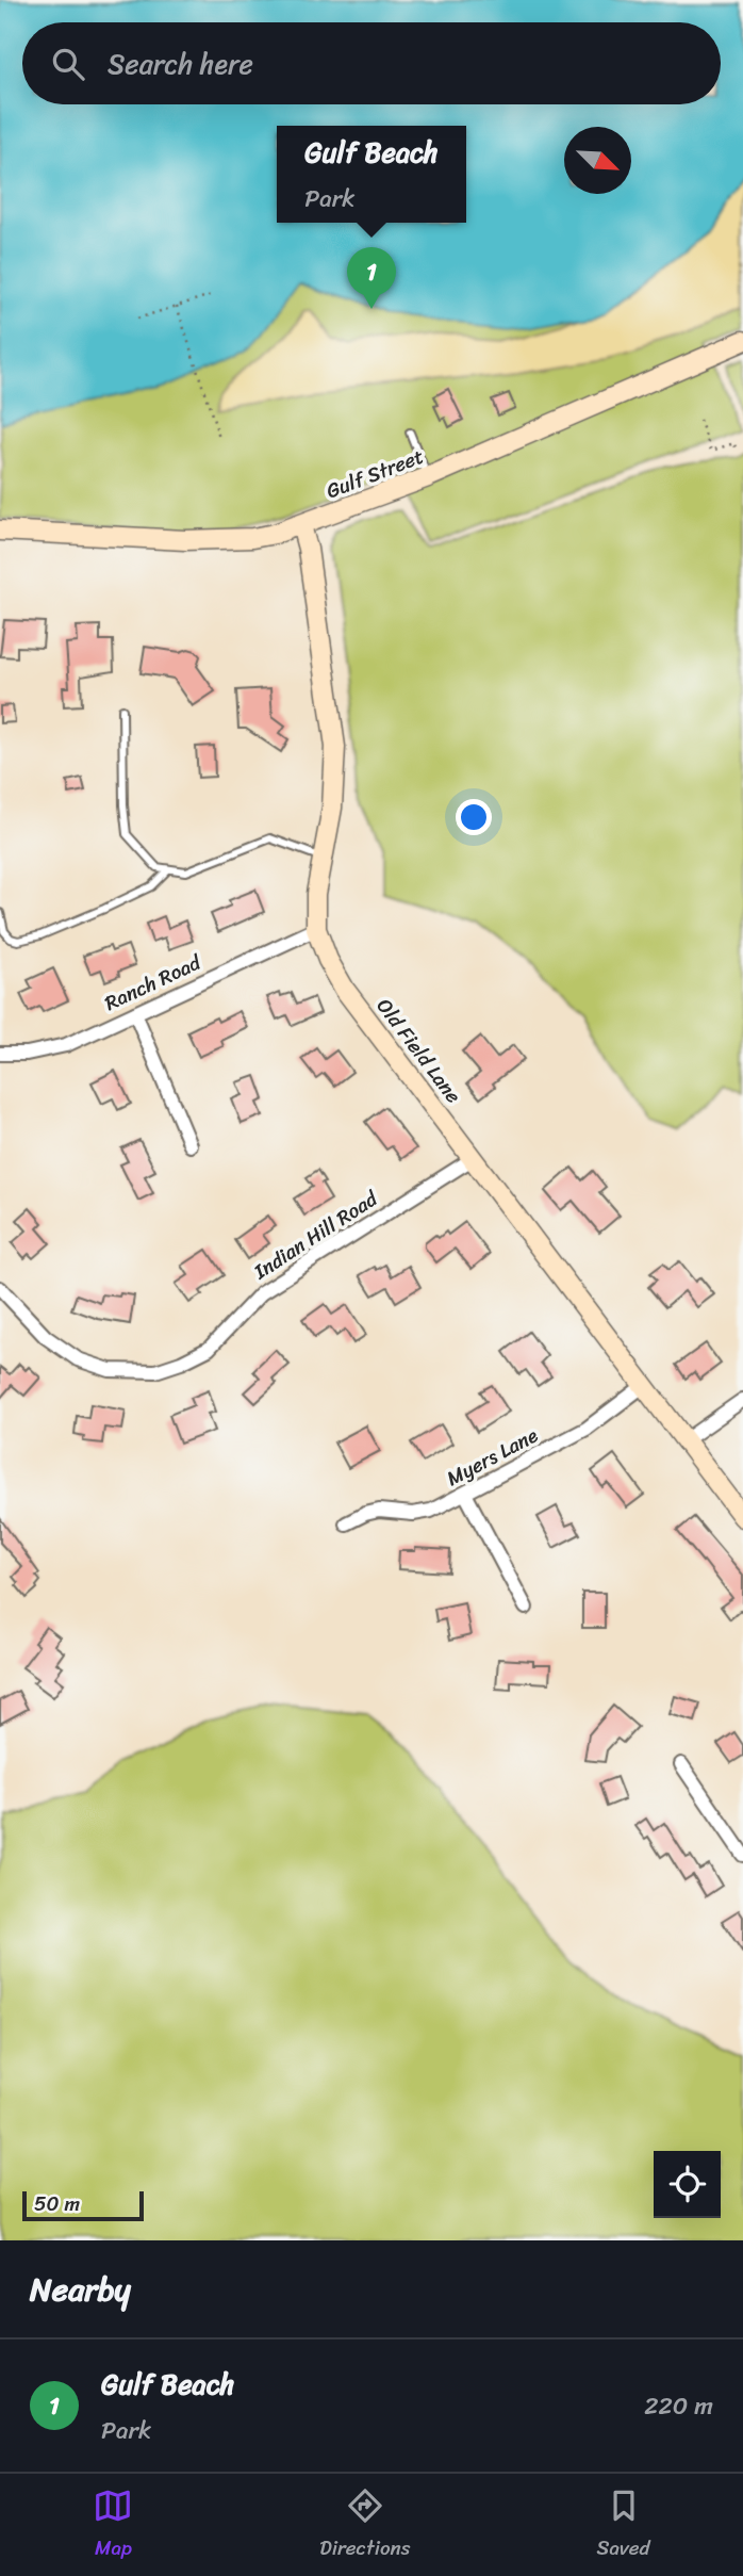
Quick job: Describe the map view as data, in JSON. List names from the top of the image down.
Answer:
{
  "streets": {
    "street": [
      "Gulf Street",
      "Ranch Road",
      "Old Field Lane",
      "Indian Hill Road",
      "Myers Lane"
    ]
  },
  "crossings": [
    ["Gulf Street", "Old Field Lane"],
    ["Ranch Road", "Old Field Lane"],
    ["Old Field Lane", "Indian Hill Road"],
    ["Old Field Lane", "Myers Lane"]
  ],
  "scale_bar": "50 m",
  "north": "bottom right",
  "page": {
    "search": "Search here",
    "popup": ["Gulf Beach", "Park"],
    "pins": "1",
    "scale": "50 m",
    "heading": "Nearby",
    "list": [
      {
        "mark": "1",
        "name": "Gulf Beach",
        "note": "Park",
        "value": "220 m"
      }
    ],
    "nav": ["Map", "Directions", "Saved"]
  }
}
